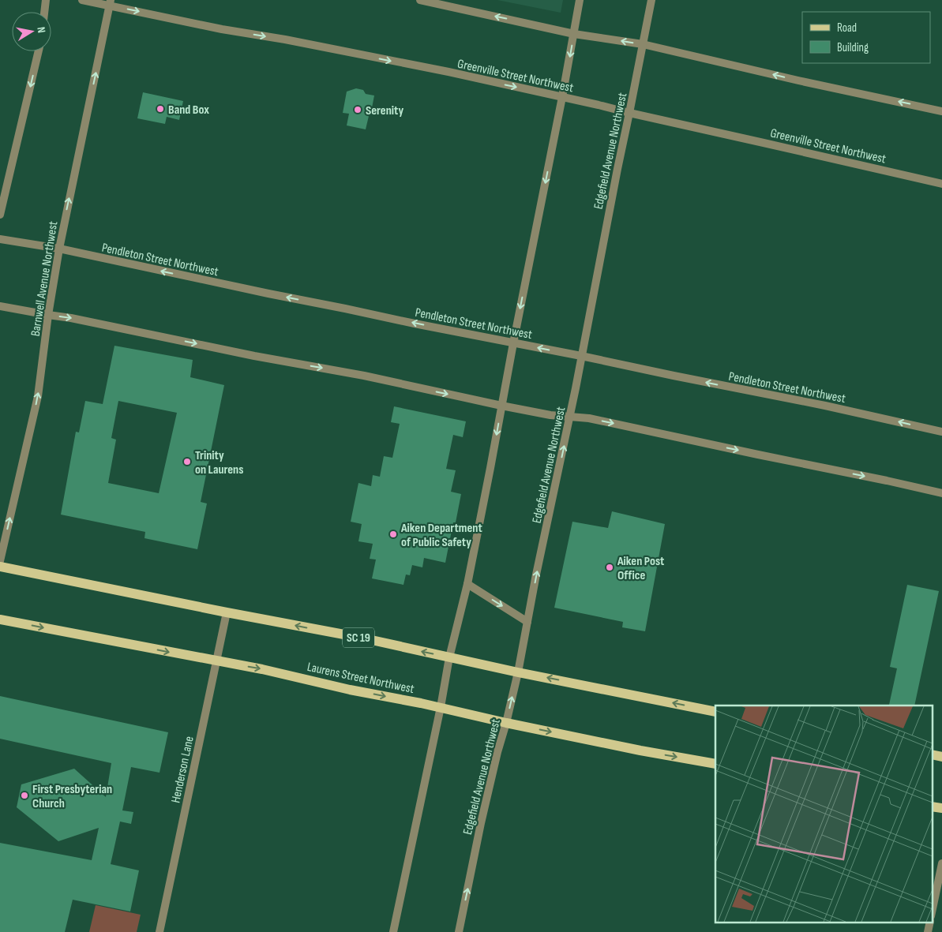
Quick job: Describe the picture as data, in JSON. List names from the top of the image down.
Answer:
{
  "streets": {
    "main road": ["SC 19", "Laurens Street Northwest"],
    "street": [
      "Greenville Street Northwest",
      "Edgefield Avenue Northwest",
      "Pendleton Street Northwest",
      "Barnwell Avenue Northwest",
      "Henderson Lane"
    ]
  },
  "crossings": [
    ["Greenville Street Northwest", "Edgefield Avenue Northwest"],
    ["Greenville Street Northwest", "Barnwell Avenue Northwest"],
    ["Edgefield Avenue Northwest", "Pendleton Street Northwest"],
    ["Edgefield Avenue Northwest", "SC 19"],
    ["Edgefield Avenue Northwest", "Laurens Street Northwest"],
    ["Pendleton Street Northwest", "Barnwell Avenue Northwest"],
    ["SC 19", "Henderson Lane"],
    ["Laurens Street Northwest", "Henderson Lane"]
  ],
  "places": [
    "Band Box",
    "Serenity",
    "Trinity on Laurens",
    "Aiken Department of Public Safety",
    "Aiken Post Office",
    "First Presbyterian Church"
  ],
  "legend": ["Road", "Building"],
  "north": "right"
}
